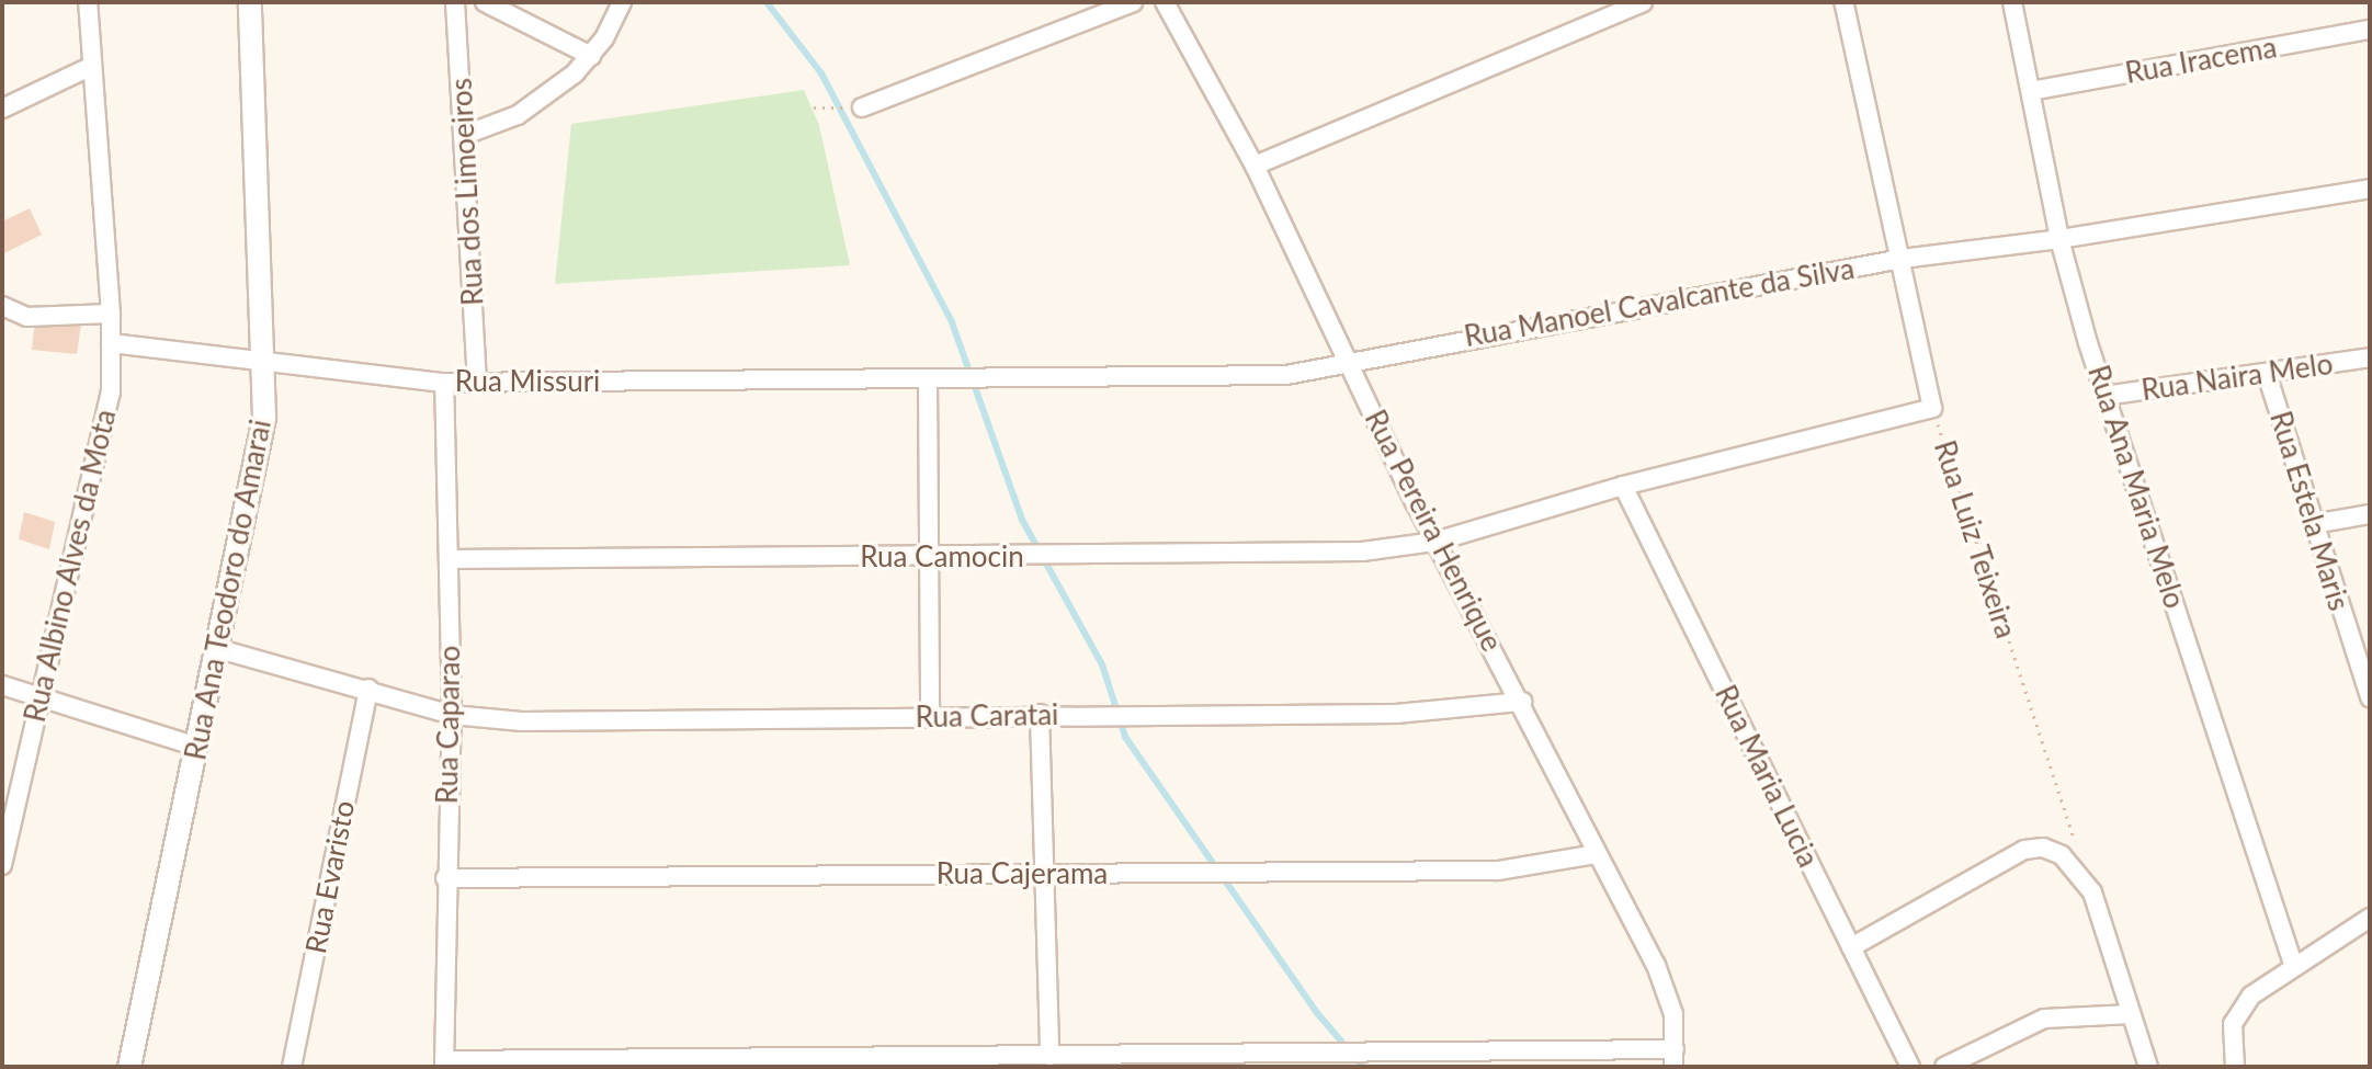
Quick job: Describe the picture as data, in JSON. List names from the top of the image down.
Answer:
{
  "streets": {
    "street": [
      "Rua Iracema",
      "Rua dos Limoeiros",
      "Rua Manoel Cavalcante da Silva",
      "Rua Naira Melo",
      "Rua Missuri",
      "Rua Ana Maria Melo",
      "Rua Estela Maris",
      "Rua Pereira Henrique",
      "Rua Luiz Teixeira",
      "Rua Camocin",
      "Rua Albino Alves da Mota",
      "Rua Ana Teodoro do Amarai",
      "Rua Caratai",
      "Rua Caparao",
      "Rua Maria Lucia",
      "Rua Cajerama",
      "Rua Evaristo"
    ]
  },
  "crossings": [
    ["Rua Iracema", "Rua Ana Maria Melo"],
    ["Rua dos Limoeiros", "Rua Missuri"],
    ["Rua Manoel Cavalcante da Silva", "Rua Missuri"],
    ["Rua Manoel Cavalcante da Silva", "Rua Ana Maria Melo"],
    ["Rua Manoel Cavalcante da Silva", "Rua Pereira Henrique"],
    ["Rua Manoel Cavalcante da Silva", "Rua Luiz Teixeira"],
    ["Rua Naira Melo", "Rua Ana Maria Melo"],
    ["Rua Naira Melo", "Rua Estela Maris"],
    ["Rua Missuri", "Rua Albino Alves da Mota"],
    ["Rua Missuri", "Rua Ana Teodoro do Amarai"],
    ["Rua Missuri", "Rua Caparao"],
    ["Rua Pereira Henrique", "Rua Camocin"],
    ["Rua Pereira Henrique", "Rua Caratai"],
    ["Rua Pereira Henrique", "Rua Cajerama"],
    ["Rua Luiz Teixeira", "Rua Camocin"],
    ["Rua Camocin", "Rua Caparao"],
    ["Rua Camocin", "Rua Maria Lucia"],
    ["Rua Ana Teodoro do Amarai", "Rua Caratai"],
    ["Rua Caratai", "Rua Caparao"],
    ["Rua Caratai", "Rua Evaristo"],
    ["Rua Caparao", "Rua Cajerama"]
  ]
}
